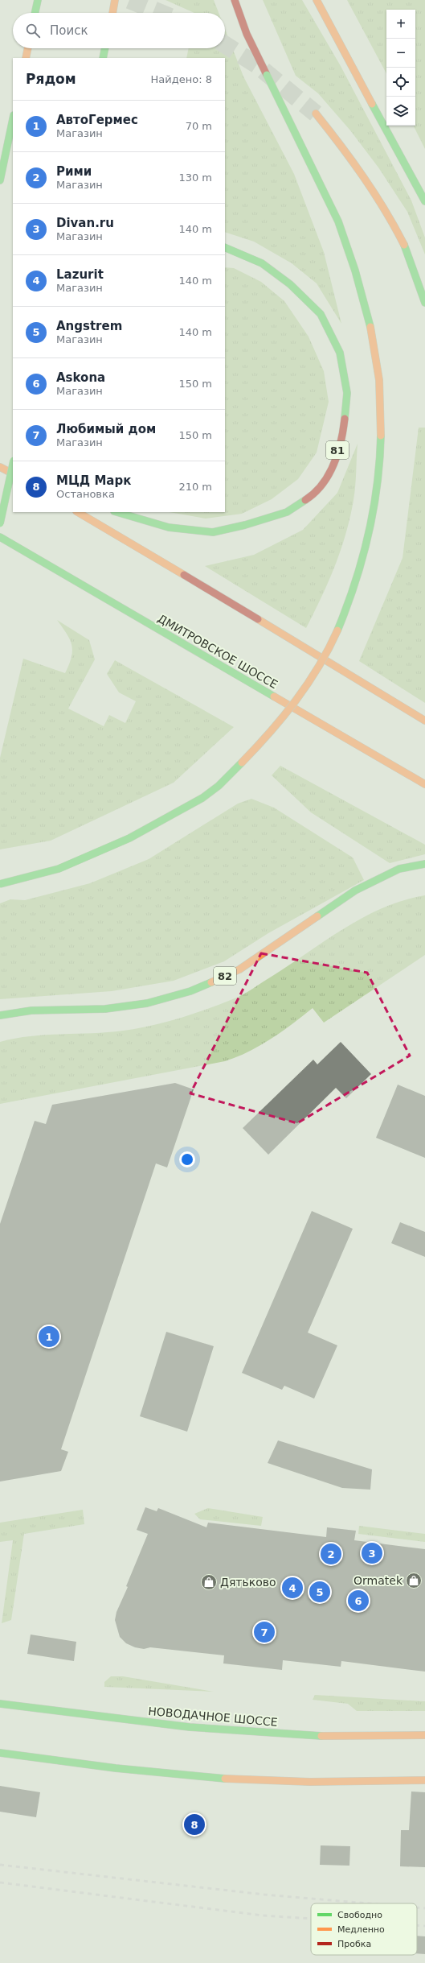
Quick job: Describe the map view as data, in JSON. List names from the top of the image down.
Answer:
{
  "streets": {
    "main road": [
      "81",
      "ДМИТРОВСКОЕ ШОССЕ",
      "82",
      "НОВОДАЧНОЕ ШОССЕ"
    ]
  },
  "places": {
    "shop": ["Ormatek", "Дятьково"]
  },
  "legend": ["Свободно", "Медленно", "Пробка"],
  "page": {
    "map_buttons": ["+", "−"],
    "search": "Поиск",
    "heading": ["Рядом", "Найдено: 8"],
    "list": [
      {
        "mark": "1",
        "name": "АвтоГермес",
        "note": "Магазин",
        "value": "70 m"
      },
      {
        "mark": "2",
        "name": "Рими",
        "note": "Магазин",
        "value": "130 m"
      },
      {
        "mark": "3",
        "name": "Divan.ru",
        "note": "Магазин",
        "value": "140 m"
      },
      {
        "mark": "4",
        "name": "Lazurit",
        "note": "Магазин",
        "value": "140 m"
      },
      {
        "mark": "5",
        "name": "Angstrem",
        "note": "Магазин",
        "value": "140 m"
      },
      {
        "mark": "6",
        "name": "Askona",
        "note": "Магазин",
        "value": "150 m"
      },
      {
        "mark": "7",
        "name": "Любимый дом",
        "note": "Магазин",
        "value": "150 m"
      },
      {
        "mark": "8",
        "name": "МЦД Марк",
        "note": "Остановка",
        "value": "210 m"
      }
    ],
    "pins": [
      "1",
      "3",
      "2",
      "4",
      "5",
      "6",
      "7",
      "8"
    ]
  }
}
